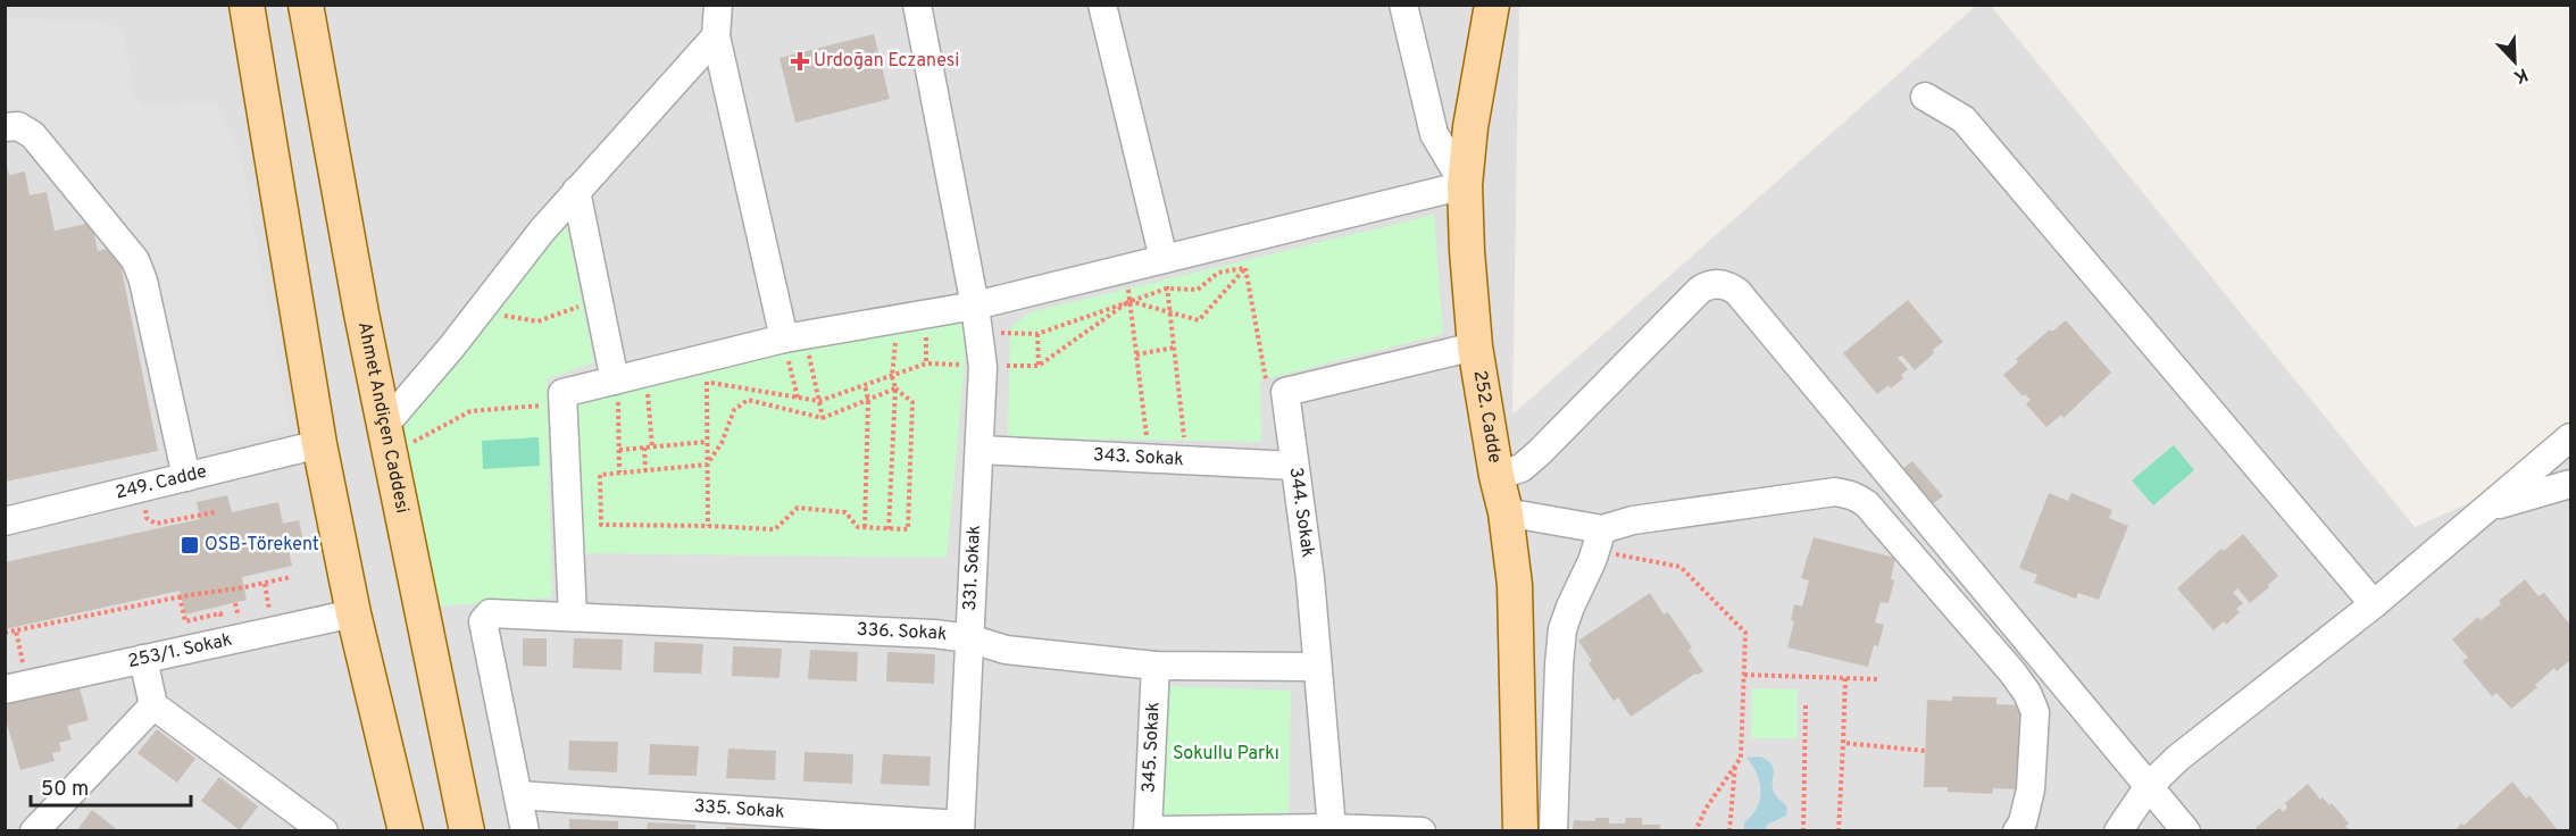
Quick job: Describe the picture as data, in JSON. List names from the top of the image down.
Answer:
{
  "streets": {
    "main road": ["252. Cadde", "Ahmet Andiçen Caddesi"],
    "street": [
      "343. Sokak",
      "249. Cadde",
      "344. Sokak",
      "331. Sokak",
      "336. Sokak",
      "253/1. Sokak",
      "345. Sokak",
      "335. Sokak"
    ]
  },
  "crossings": [
    ["252. Cadde", "344. Sokak"],
    ["343. Sokak", "344. Sokak"],
    ["343. Sokak", "331. Sokak"],
    ["344. Sokak", "336. Sokak"],
    ["331. Sokak", "336. Sokak"],
    ["331. Sokak", "335. Sokak"],
    ["336. Sokak", "345. Sokak"],
    ["336. Sokak", "335. Sokak"]
  ],
  "parks": ["Sokullu Parkı"],
  "places": {
    "health": ["Urdoğan Eczanesi"],
    "transit": ["OSB-Törekent"]
  },
  "scale_bar": "50 m",
  "north": "bottom right"
}
